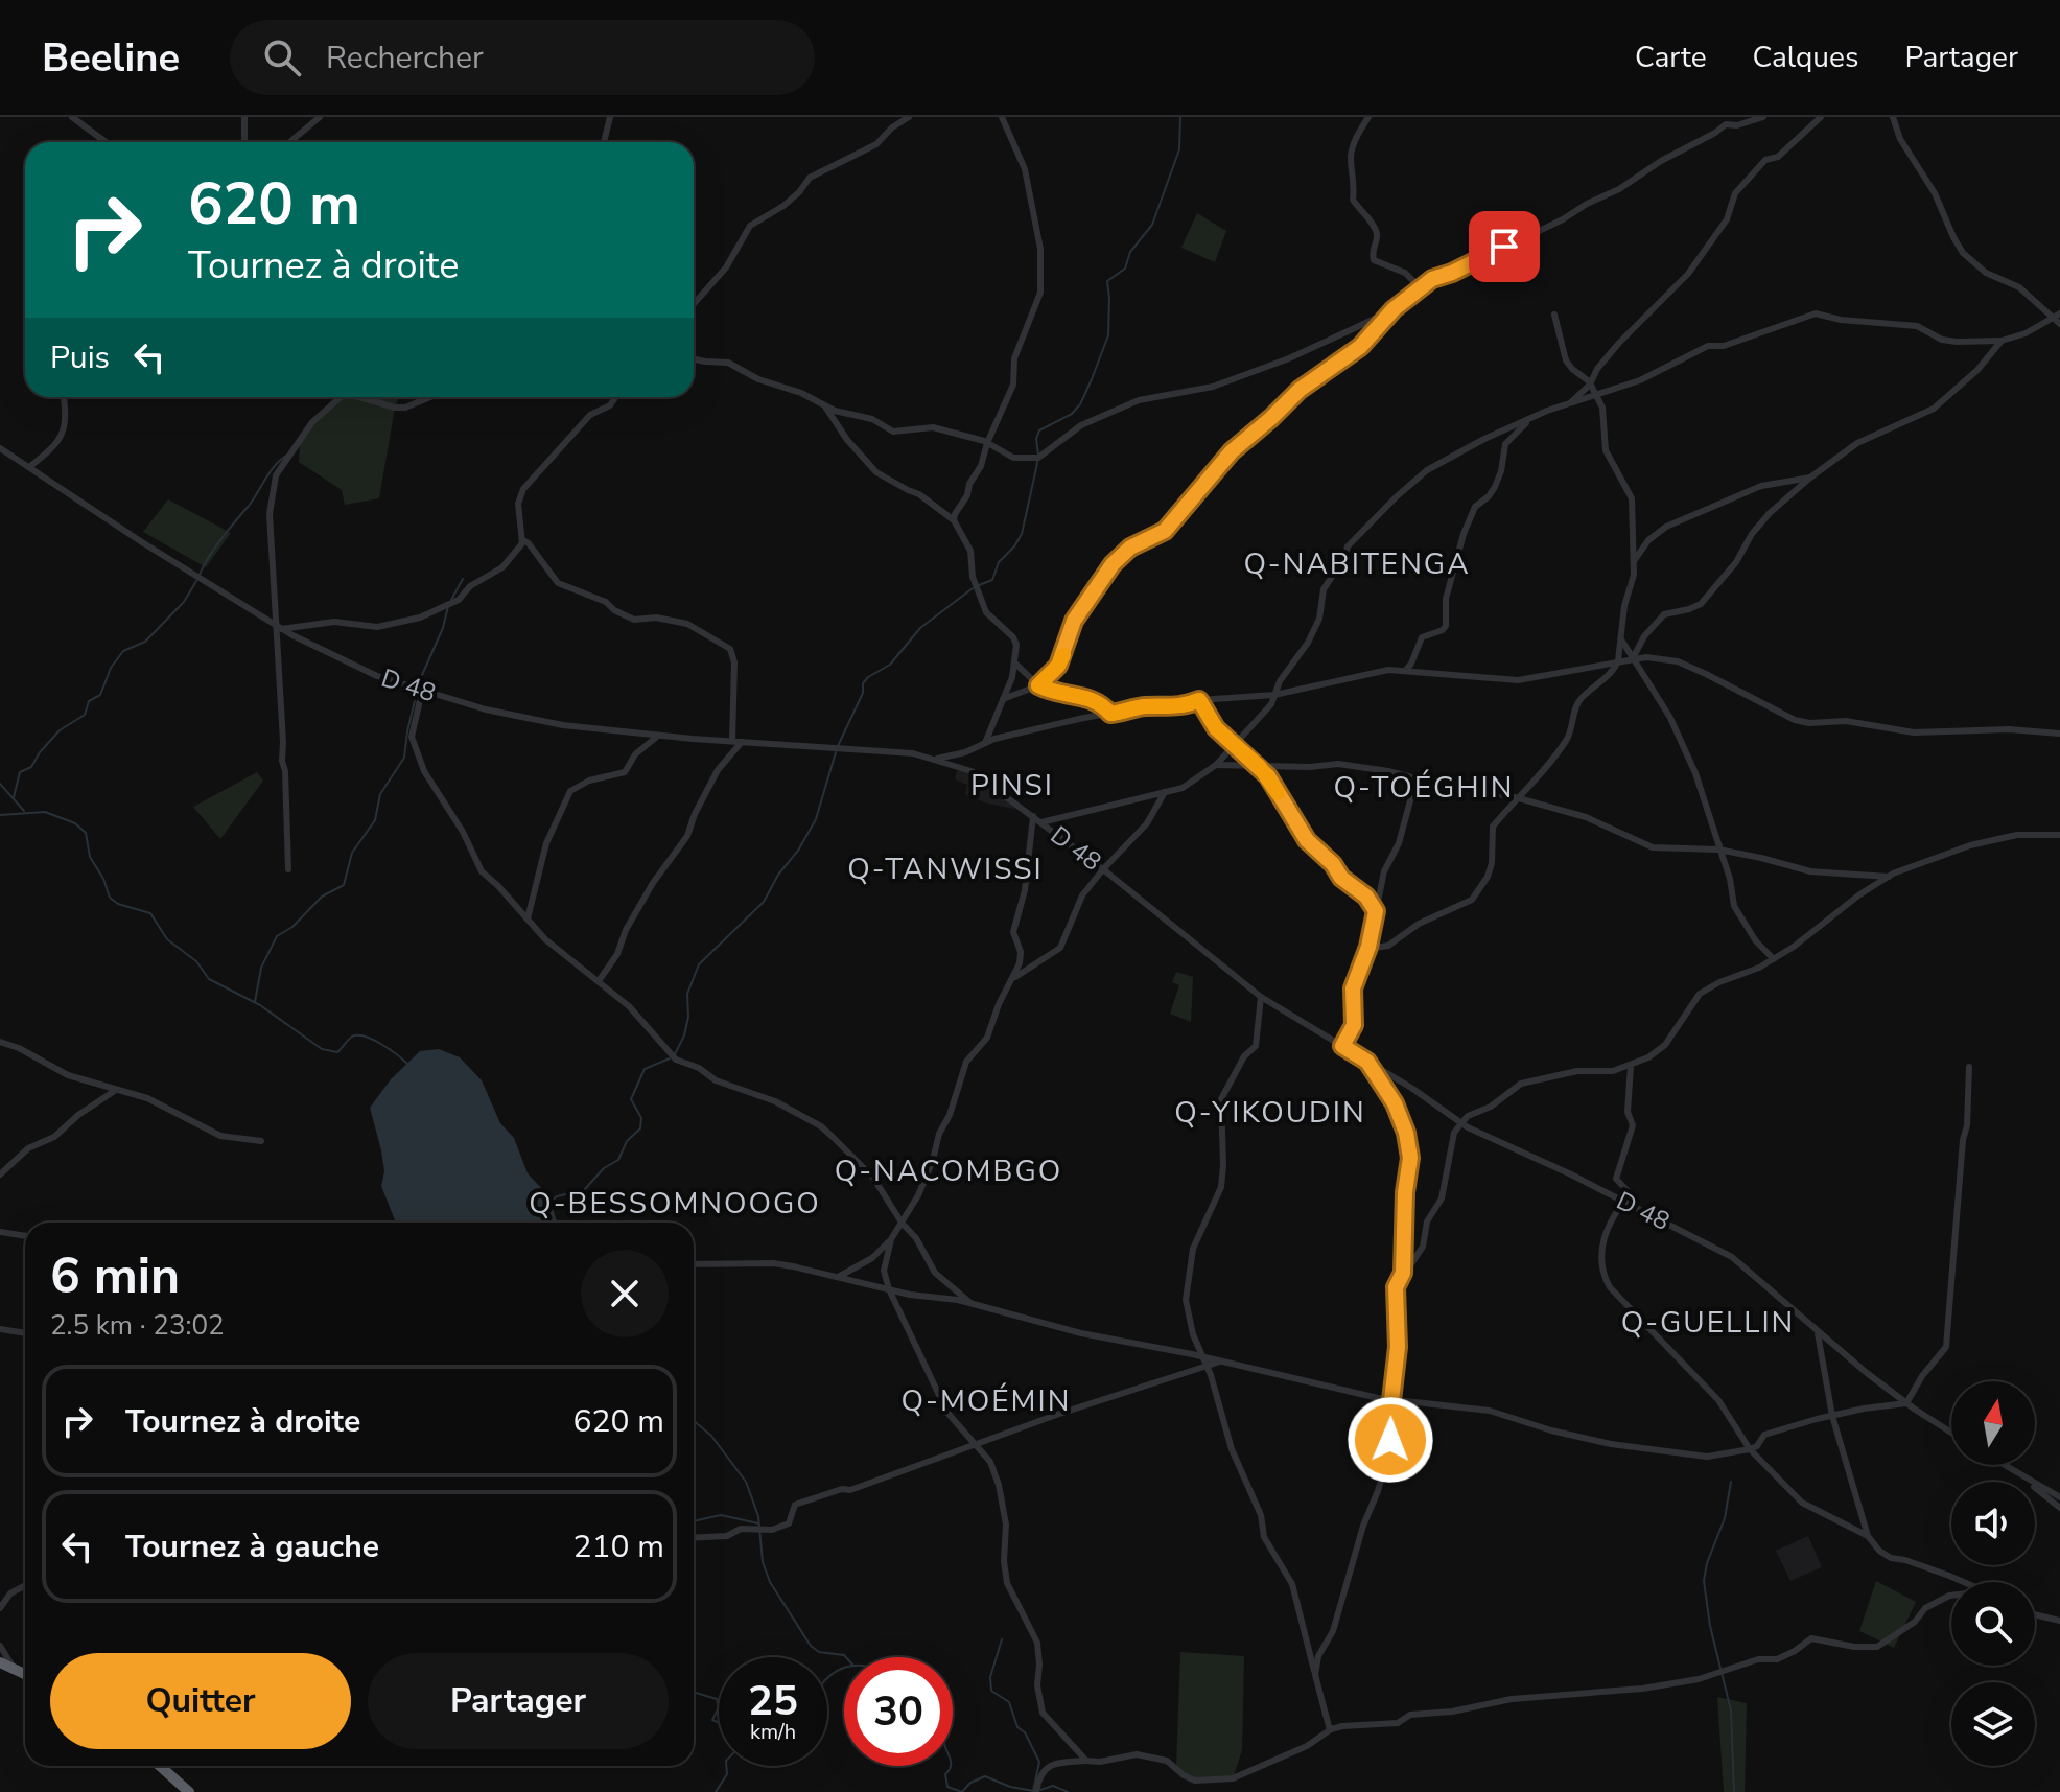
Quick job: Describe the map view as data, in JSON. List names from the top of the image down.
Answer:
{
  "streets": {
    "street": ["D 48"]
  },
  "districts": [
    "Q-NABITENGA",
    "PINSI",
    "Q-TOÉGHIN",
    "Q-TANWISSI",
    "Q-YIKOUDIN",
    "Q-NACOMBGO",
    "Q-BESSOMNOOGO",
    "Q-GUELLIN",
    "Q-MOÉMIN"
  ],
  "north": "top",
  "page": {
    "header": "Beeline",
    "search": "Rechercher",
    "nav": ["Carte", "Calques", "Partager"],
    "turn": ["620 m", "Tournez à droite"],
    "then": "Puis",
    "heading": ["6 min", "2.5 km · 23:02"],
    "list": [
      {
        "name": "Tournez à droite",
        "value": "620 m"
      },
      {
        "name": "Tournez à gauche",
        "value": "210 m"
      }
    ],
    "buttons": ["Quitter", "Partager"],
    "speed": "25 km/h",
    "limit": "30"
  }
}
